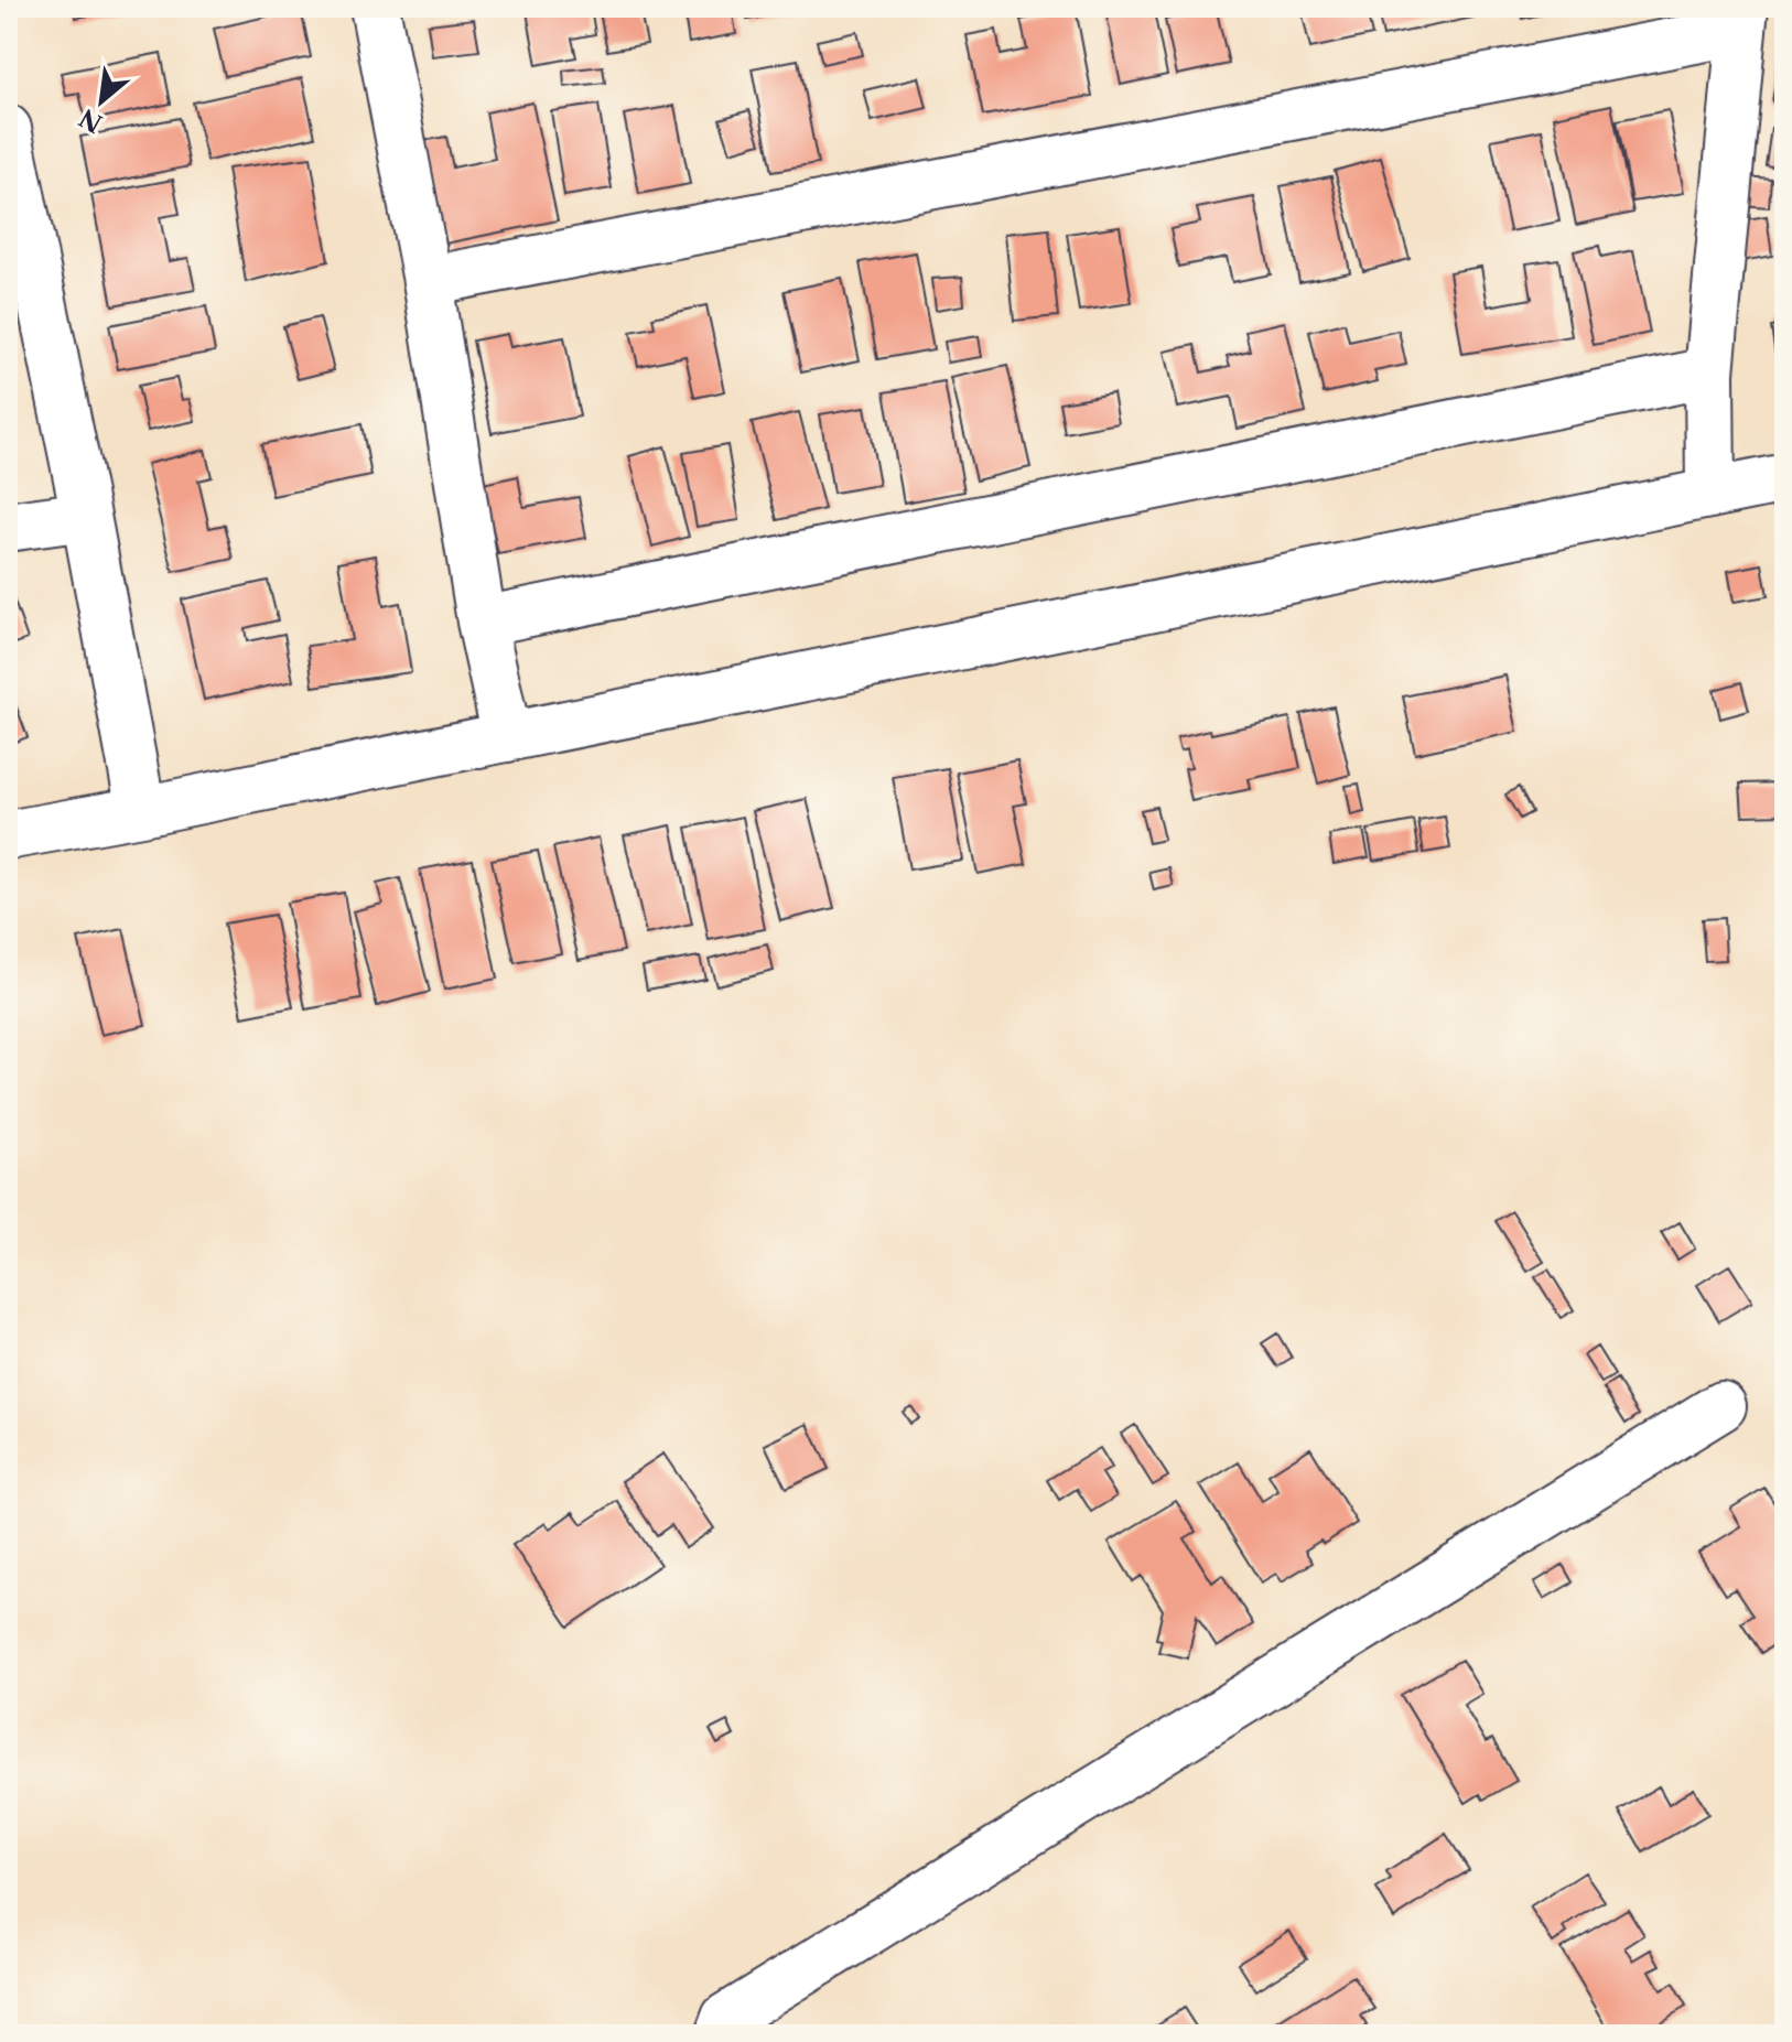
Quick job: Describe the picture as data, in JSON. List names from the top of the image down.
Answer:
{
  "north": "bottom left"
}
